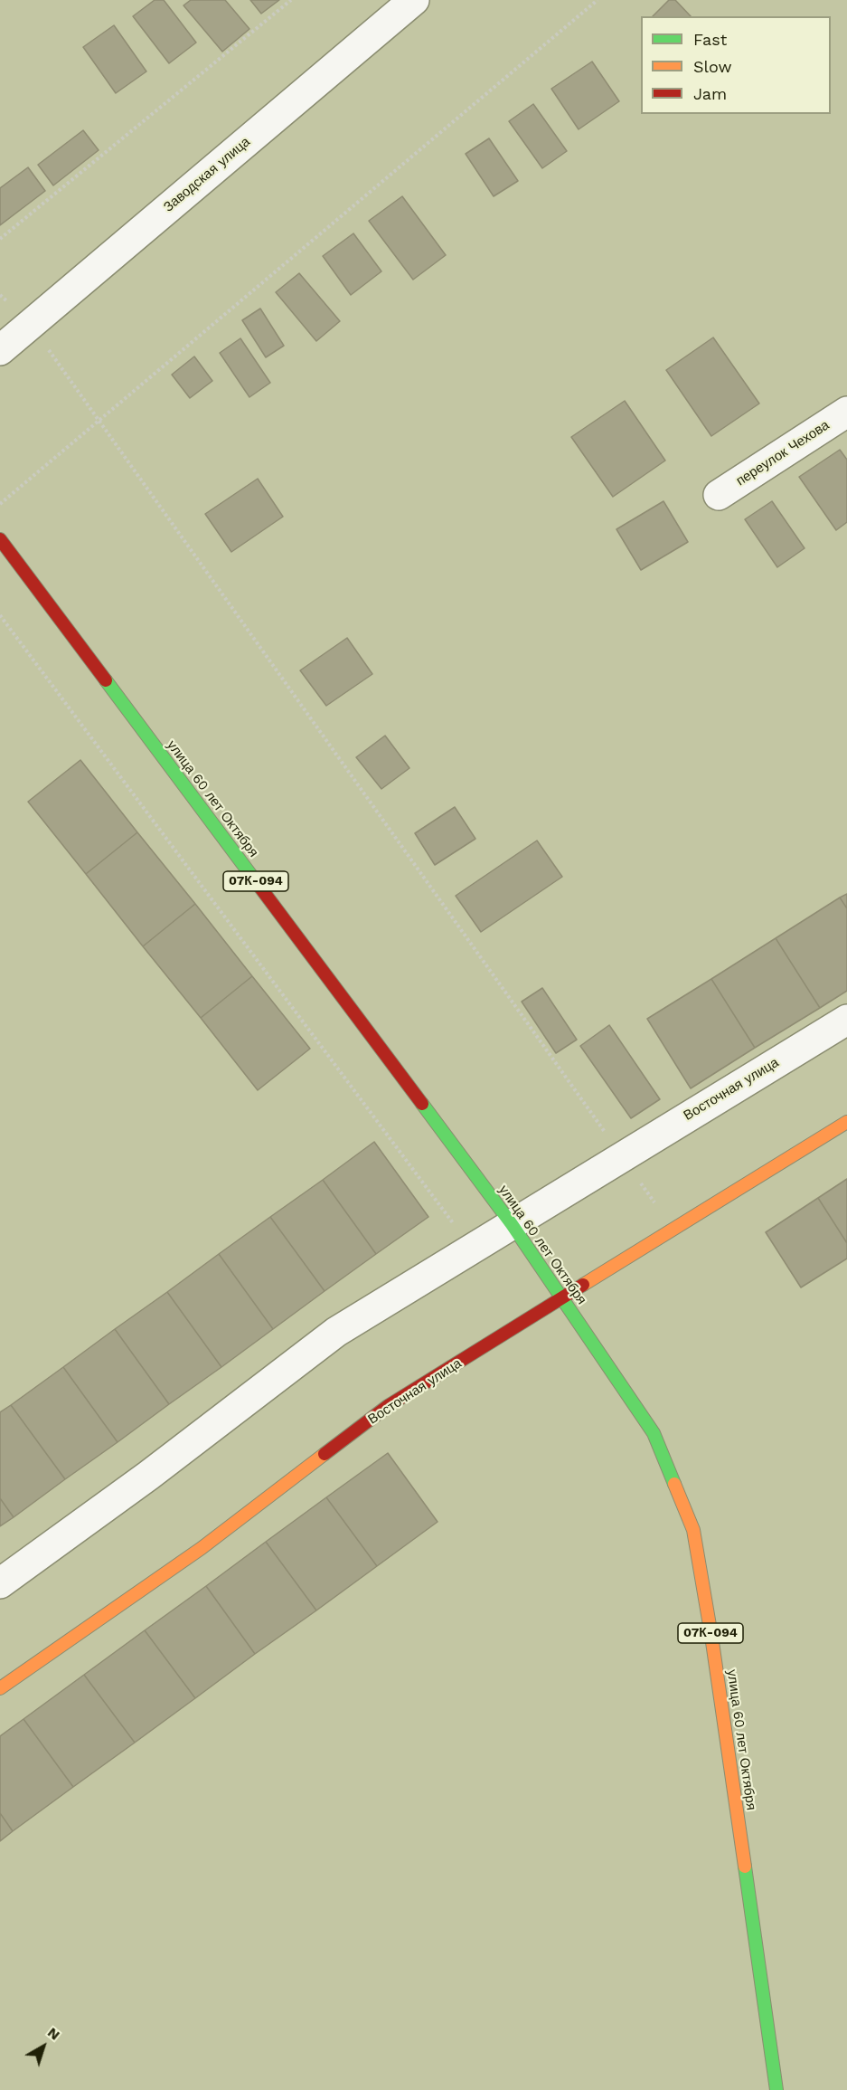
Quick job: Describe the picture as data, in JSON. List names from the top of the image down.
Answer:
{
  "streets": {
    "main road": ["улица 60 лет Октября", "07К-094", "Восточная улица"],
    "street": ["Заводская улица", "переулок Чехова"]
  },
  "crossings": [
    ["улица 60 лет Октября", "Восточная улица"]
  ],
  "legend": ["Fast", "Slow", "Jam"],
  "north": "top right"
}
